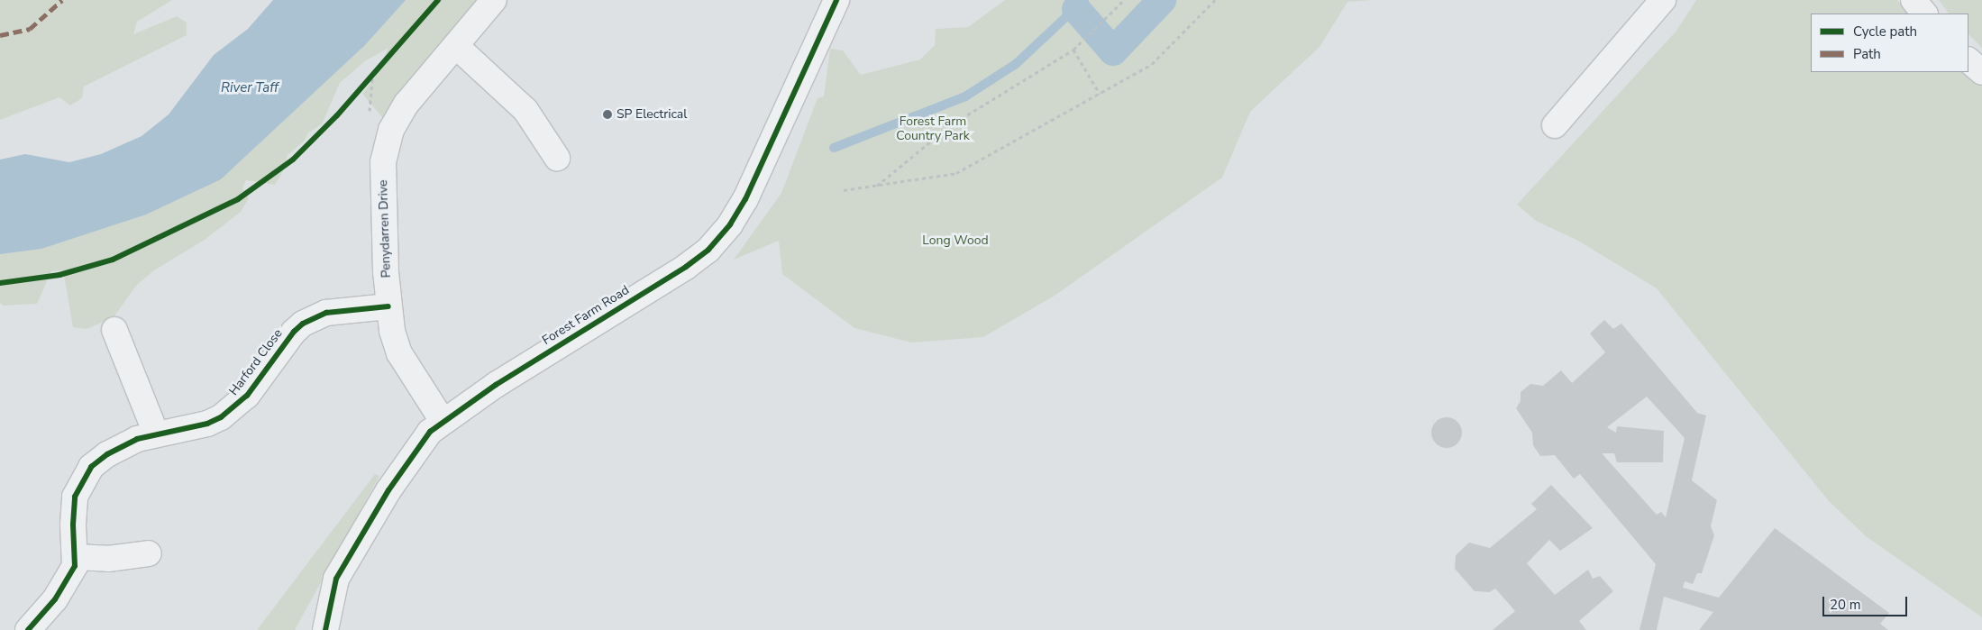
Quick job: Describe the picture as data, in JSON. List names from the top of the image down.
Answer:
{
  "streets": {
    "street": ["Penydarren Drive", "Forest Farm Road", "Harford Close"]
  },
  "crossings": [
    ["Penydarren Drive", "Forest Farm Road"],
    ["Penydarren Drive", "Harford Close"]
  ],
  "water": ["River Taff"],
  "parks": ["Forest Farm Country Park", "Long Wood"],
  "places": ["SP Electrical"],
  "legend": ["Cycle path", "Path"],
  "scale_bar": "20 m"
}
